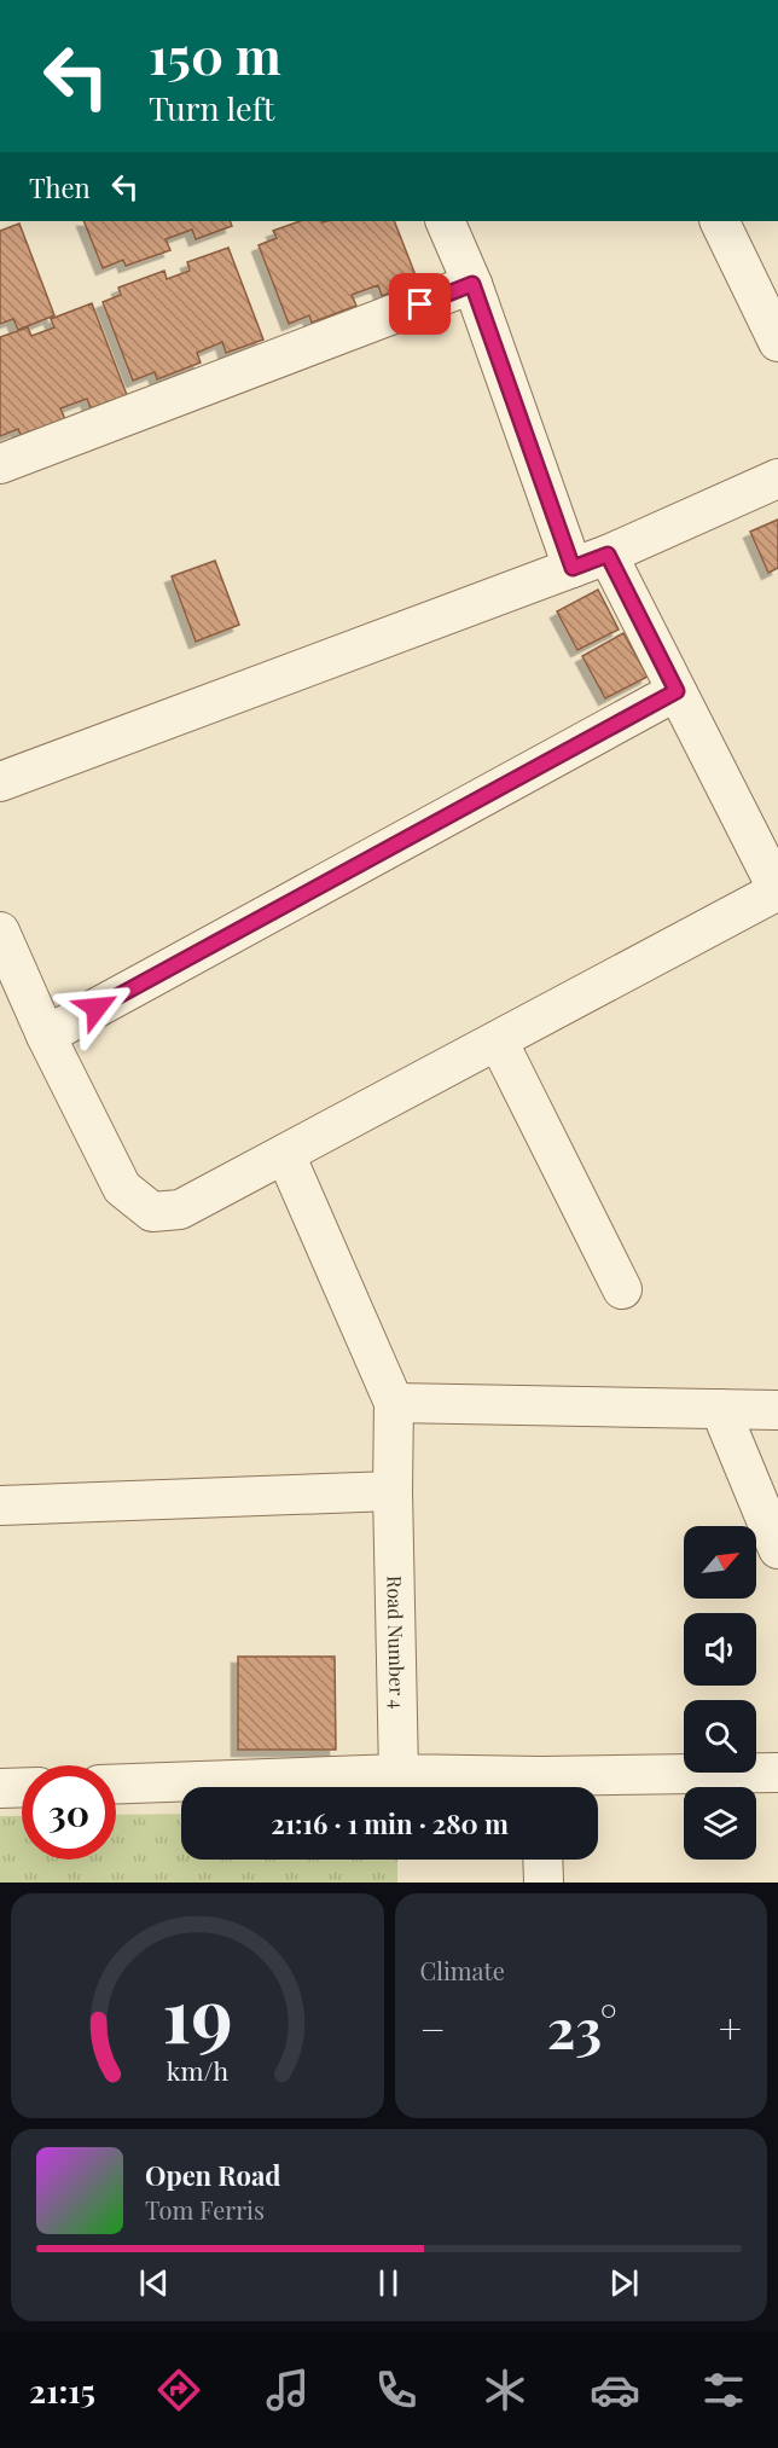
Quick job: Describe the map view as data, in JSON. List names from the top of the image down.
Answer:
{
  "streets": {
    "street": ["Road Number 4"]
  },
  "north": "top right",
  "page": {
    "turn": ["150 m", "Turn left"],
    "then": "Then",
    "limit": "30",
    "trip": "21:16 · 1 min · 280 m",
    "tile": "Climate",
    "heat": ["−", "23°", "+"],
    "song": ["Open Road", "Tom Ferris"],
    "tabs": "21:15",
    "gauge": ["19", "km/h"]
  }
}
